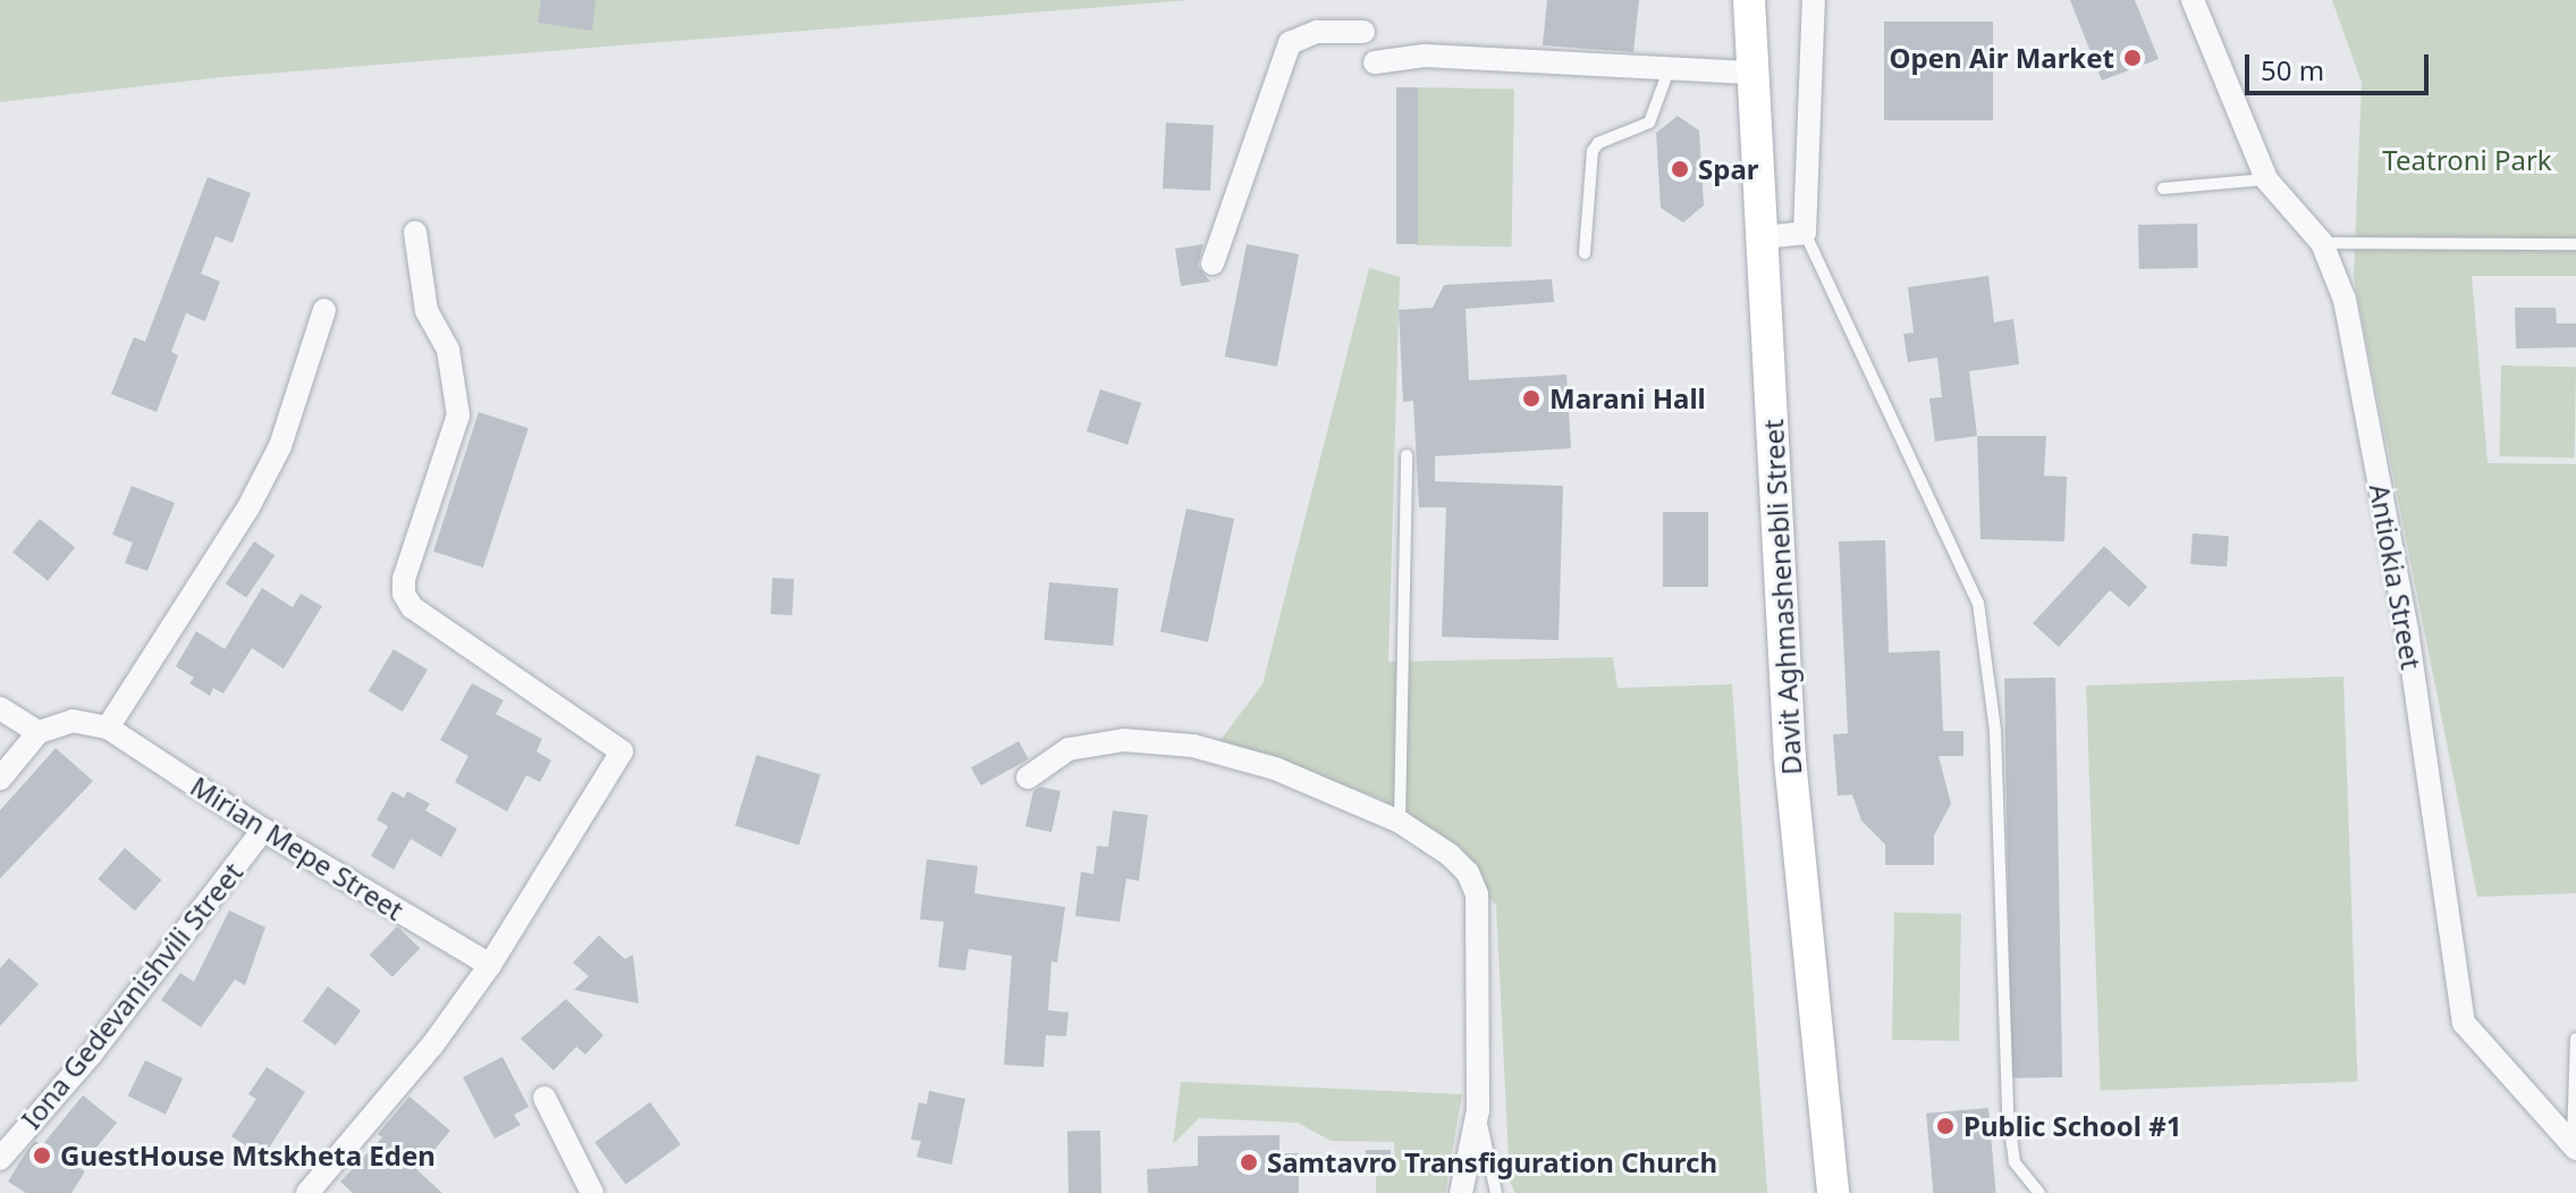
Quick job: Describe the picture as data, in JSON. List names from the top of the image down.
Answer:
{
  "streets": {
    "main road": ["Davit Aghmashenebli Street"],
    "street": ["Antiokia Street", "Mirian Mepe Street", "Iona Gedevanishvili Street"]
  },
  "crossings": [
    ["Mirian Mepe Street", "Iona Gedevanishvili Street"]
  ],
  "parks": ["Teatroni Park"],
  "places": [
    "Open Air Market",
    "Spar",
    "Marani Hall",
    "Public School #1",
    "GuestHouse Mtskheta Eden",
    "Samtavro Transfiguration Church"
  ],
  "scale_bar": "50 m"
}
